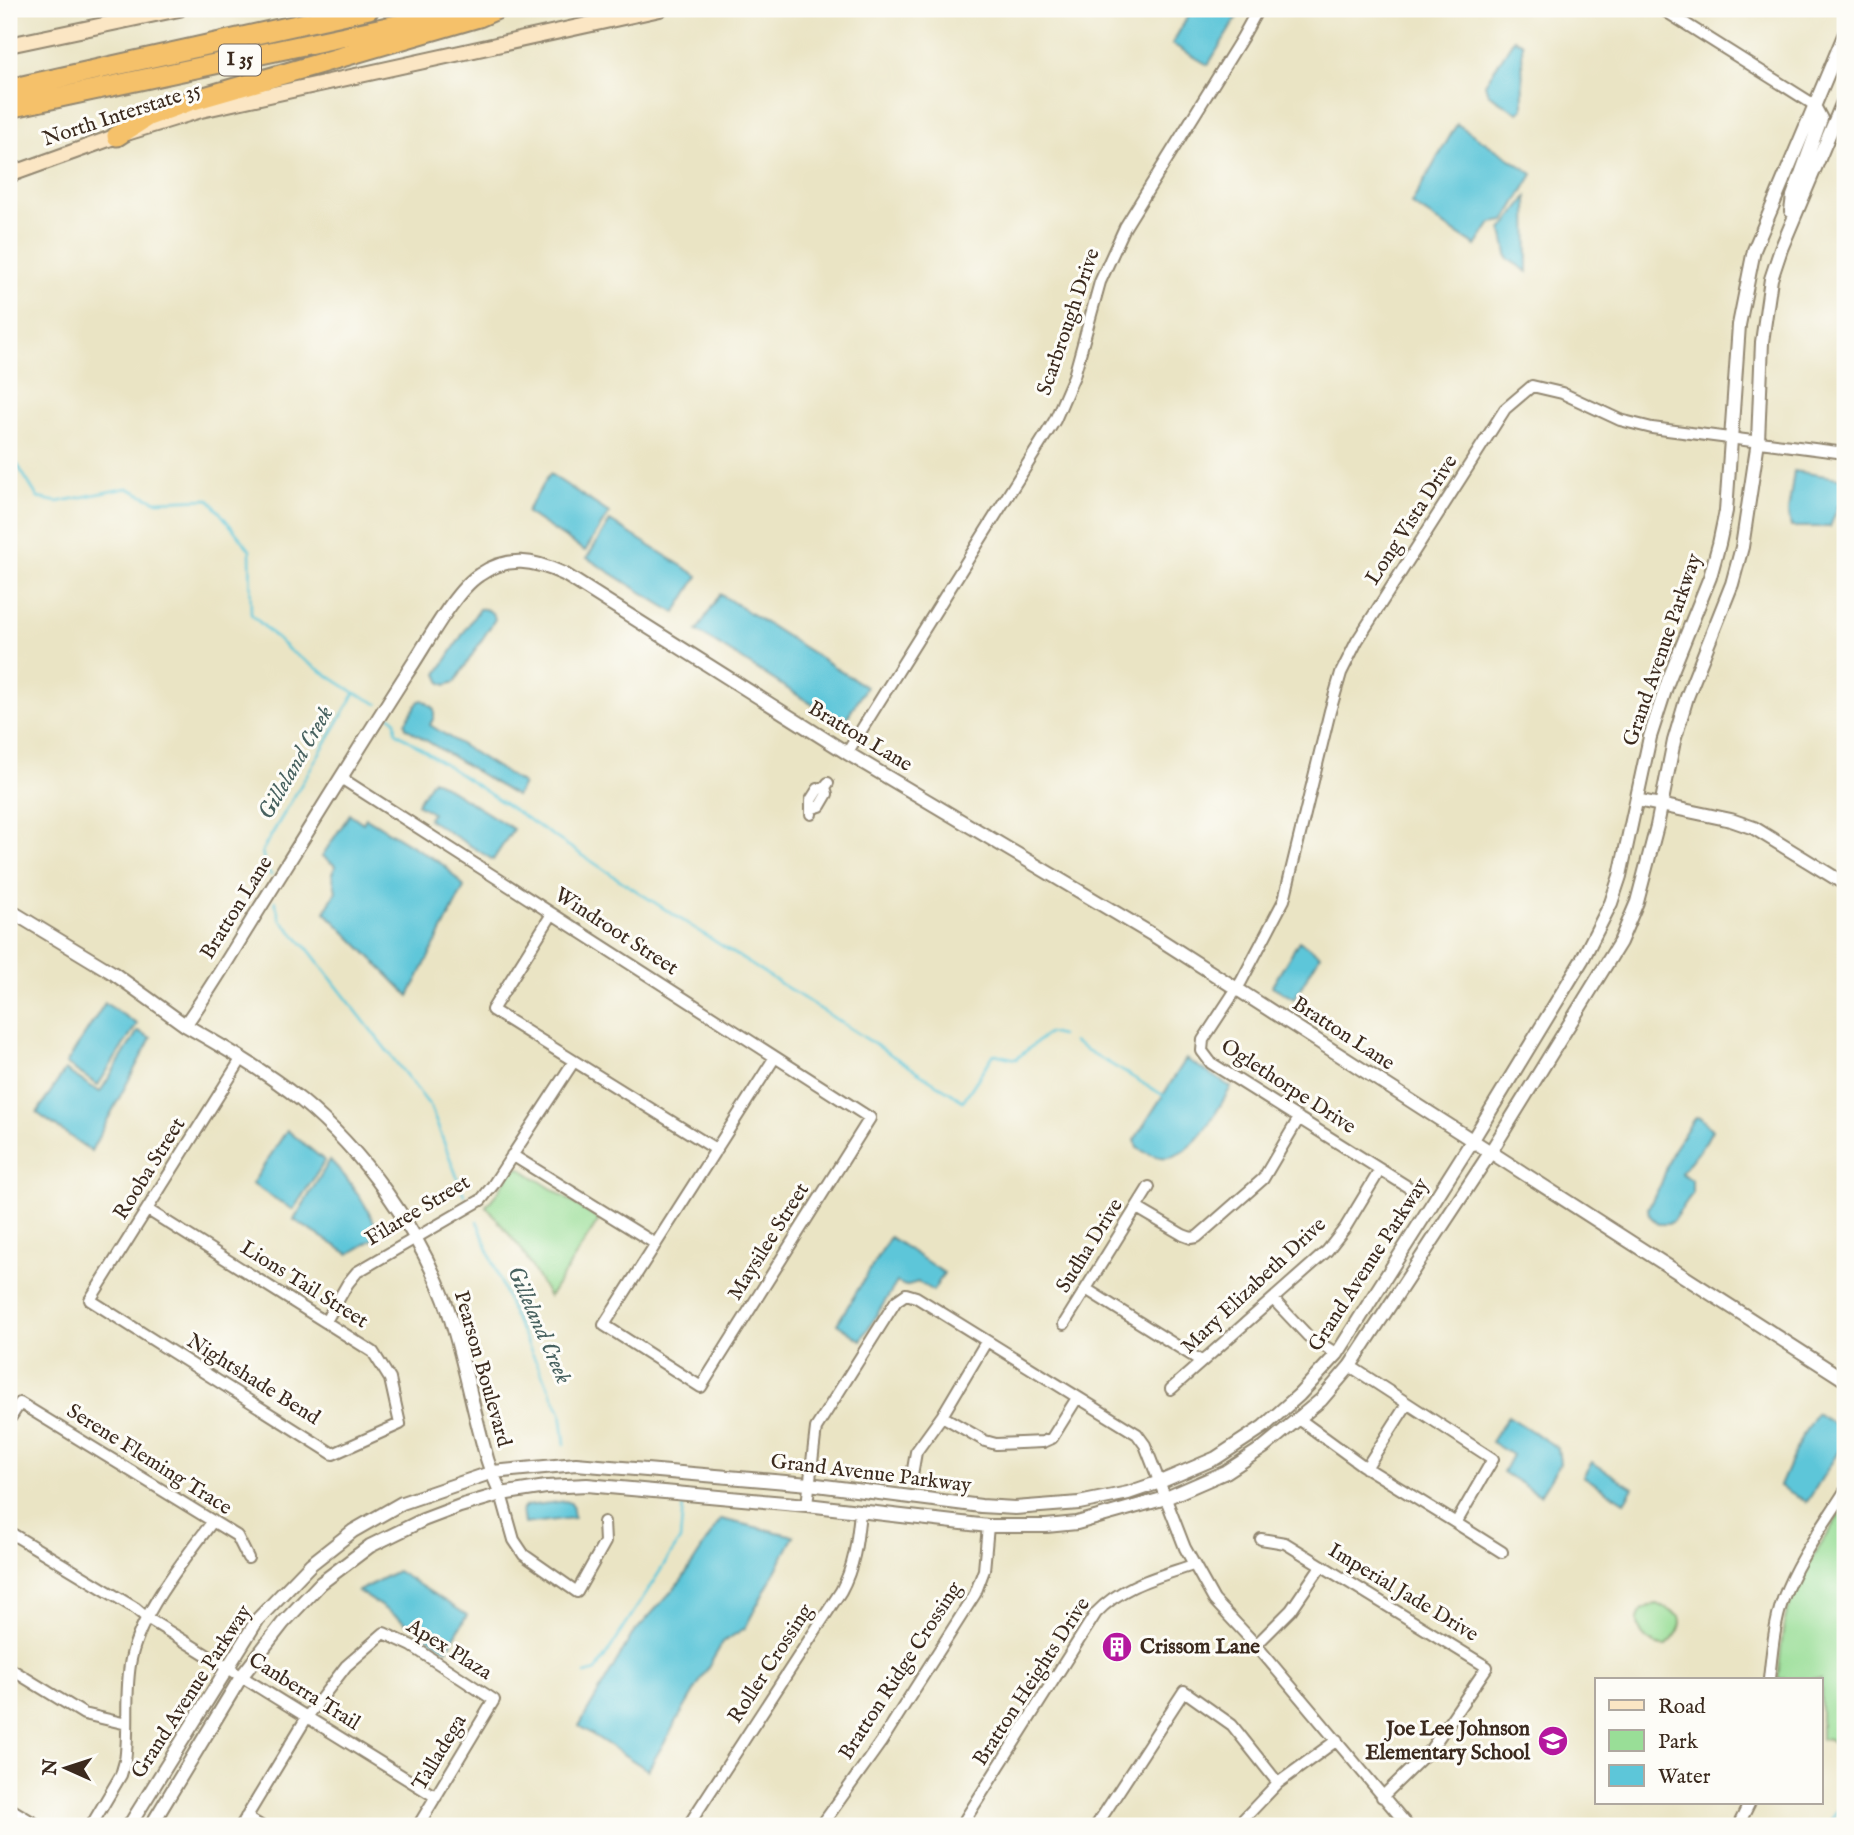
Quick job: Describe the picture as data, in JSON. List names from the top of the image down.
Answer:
{
  "streets": {
    "highway": ["I 35"],
    "main road": ["North Interstate 35"],
    "street": [
      "Scarbrough Drive",
      "Long Vista Drive",
      "Grand Avenue Parkway",
      "Bratton Lane",
      "Windroot Street",
      "Oglethorpe Drive",
      "Rooba Street",
      "Filaree Street",
      "Maysilee Street",
      "Sudha Drive",
      "Lions Tail Street",
      "Mary Elizabeth Drive",
      "Pearson Boulevard",
      "Nightshade Bend",
      "Serene Fleming Trace",
      "Imperial Jade Drive",
      "Apex Plaza",
      "Roller Crossing",
      "Bratton Ridge Crossing",
      "Bratton Heights Drive",
      "Canberra Trail",
      "Talladega"
    ]
  },
  "crossings": [
    ["Scarbrough Drive", "Bratton Lane"],
    ["Long Vista Drive", "Grand Avenue Parkway"],
    ["Long Vista Drive", "Bratton Lane"],
    ["Long Vista Drive", "Oglethorpe Drive"],
    ["Grand Avenue Parkway", "Bratton Lane"],
    ["Grand Avenue Parkway", "Pearson Boulevard"],
    ["Grand Avenue Parkway", "Roller Crossing"],
    ["Grand Avenue Parkway", "Bratton Ridge Crossing"],
    ["Grand Avenue Parkway", "Canberra Trail"],
    ["Bratton Lane", "Windroot Street"],
    ["Bratton Lane", "Oglethorpe Drive"],
    ["Bratton Lane", "Pearson Boulevard"],
    ["Windroot Street", "Maysilee Street"],
    ["Oglethorpe Drive", "Mary Elizabeth Drive"],
    ["Rooba Street", "Lions Tail Street"],
    ["Rooba Street", "Pearson Boulevard"],
    ["Rooba Street", "Nightshade Bend"],
    ["Filaree Street", "Lions Tail Street"],
    ["Filaree Street", "Pearson Boulevard"],
    ["Lions Tail Street", "Nightshade Bend"],
    ["Apex Plaza", "Canberra Trail"],
    ["Apex Plaza", "Talladega"],
    ["Canberra Trail", "Talladega"]
  ],
  "water": ["Gilleland Creek"],
  "places": {
    "building": ["Crissom Lane"],
    "school or university": ["Joe Lee Johnson Elementary School"]
  },
  "legend": ["Road", "Park", "Water"],
  "north": "left"
}
